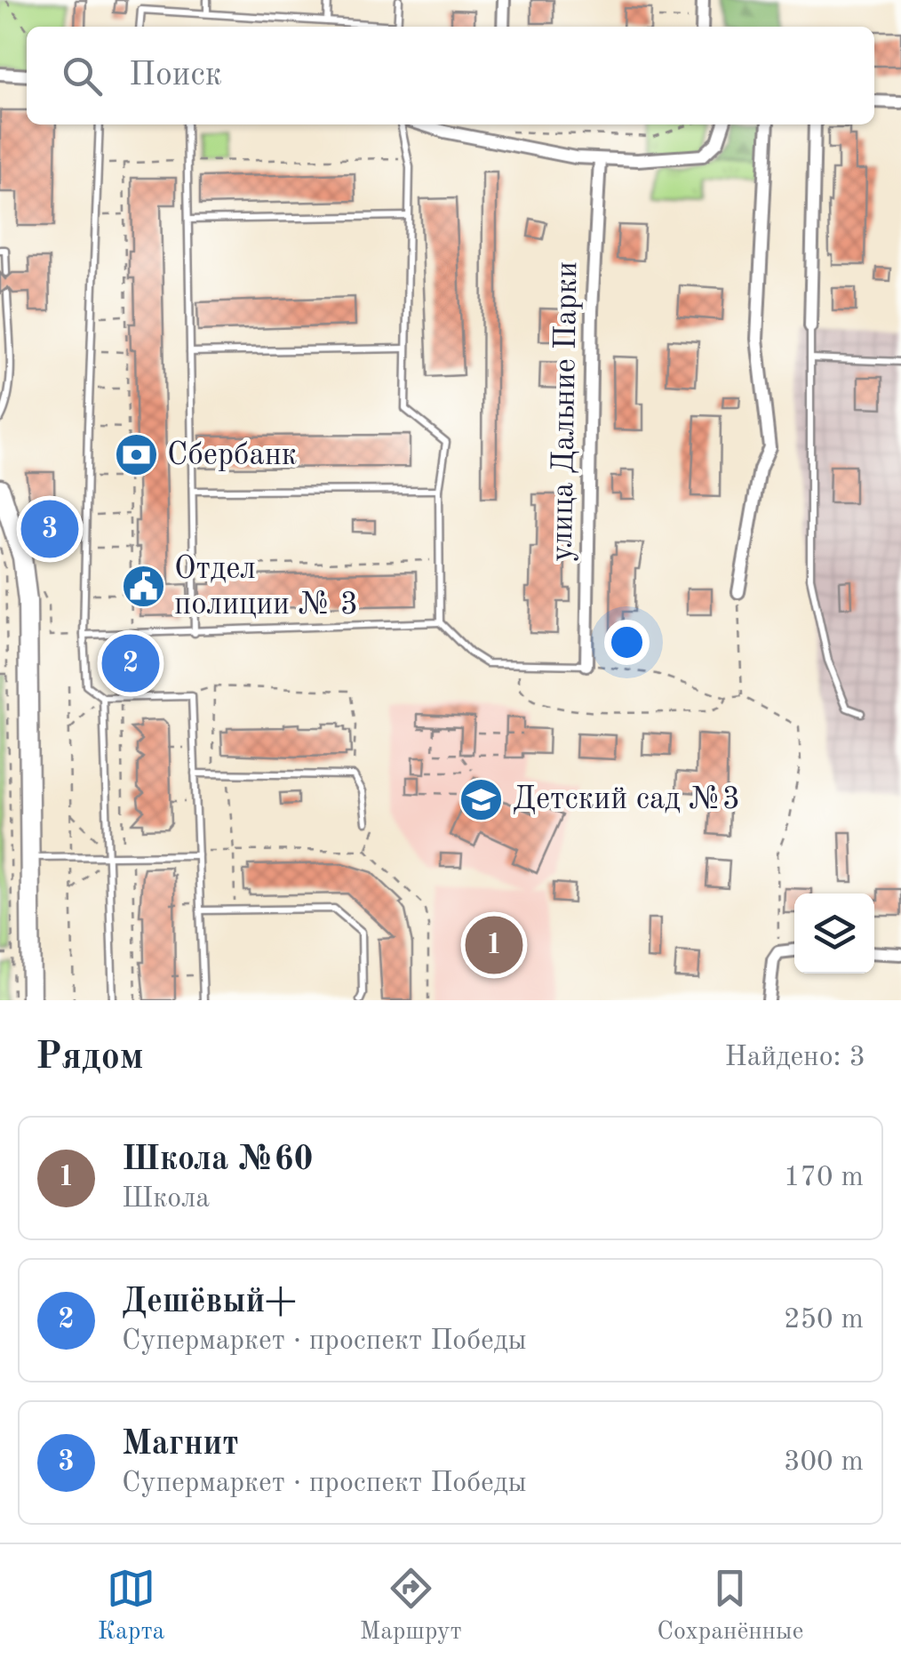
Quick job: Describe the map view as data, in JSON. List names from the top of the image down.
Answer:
{
  "streets": {
    "street": ["улица Дальние Парки"]
  },
  "places": {
    "bank": ["Сбербанк"],
    "public building": ["Отдел полиции № 3"],
    "school or university": ["Детский сад №3"]
  },
  "page": {
    "search": "Поиск",
    "pins": ["3", "2", "1"],
    "heading": ["Рядом", "Найдено: 3"],
    "list": [
      {
        "mark": "1",
        "name": "Школа №60",
        "note": "Школа",
        "value": "170 m"
      },
      {
        "mark": "2",
        "name": "Дешёвый+",
        "note": "Супермаркет · проспект Победы",
        "value": "250 m"
      },
      {
        "mark": "3",
        "name": "Магнит",
        "note": "Супермаркет · проспект Победы",
        "value": "300 m"
      }
    ],
    "nav": ["Карта", "Маршрут", "Сохранённые"]
  }
}
